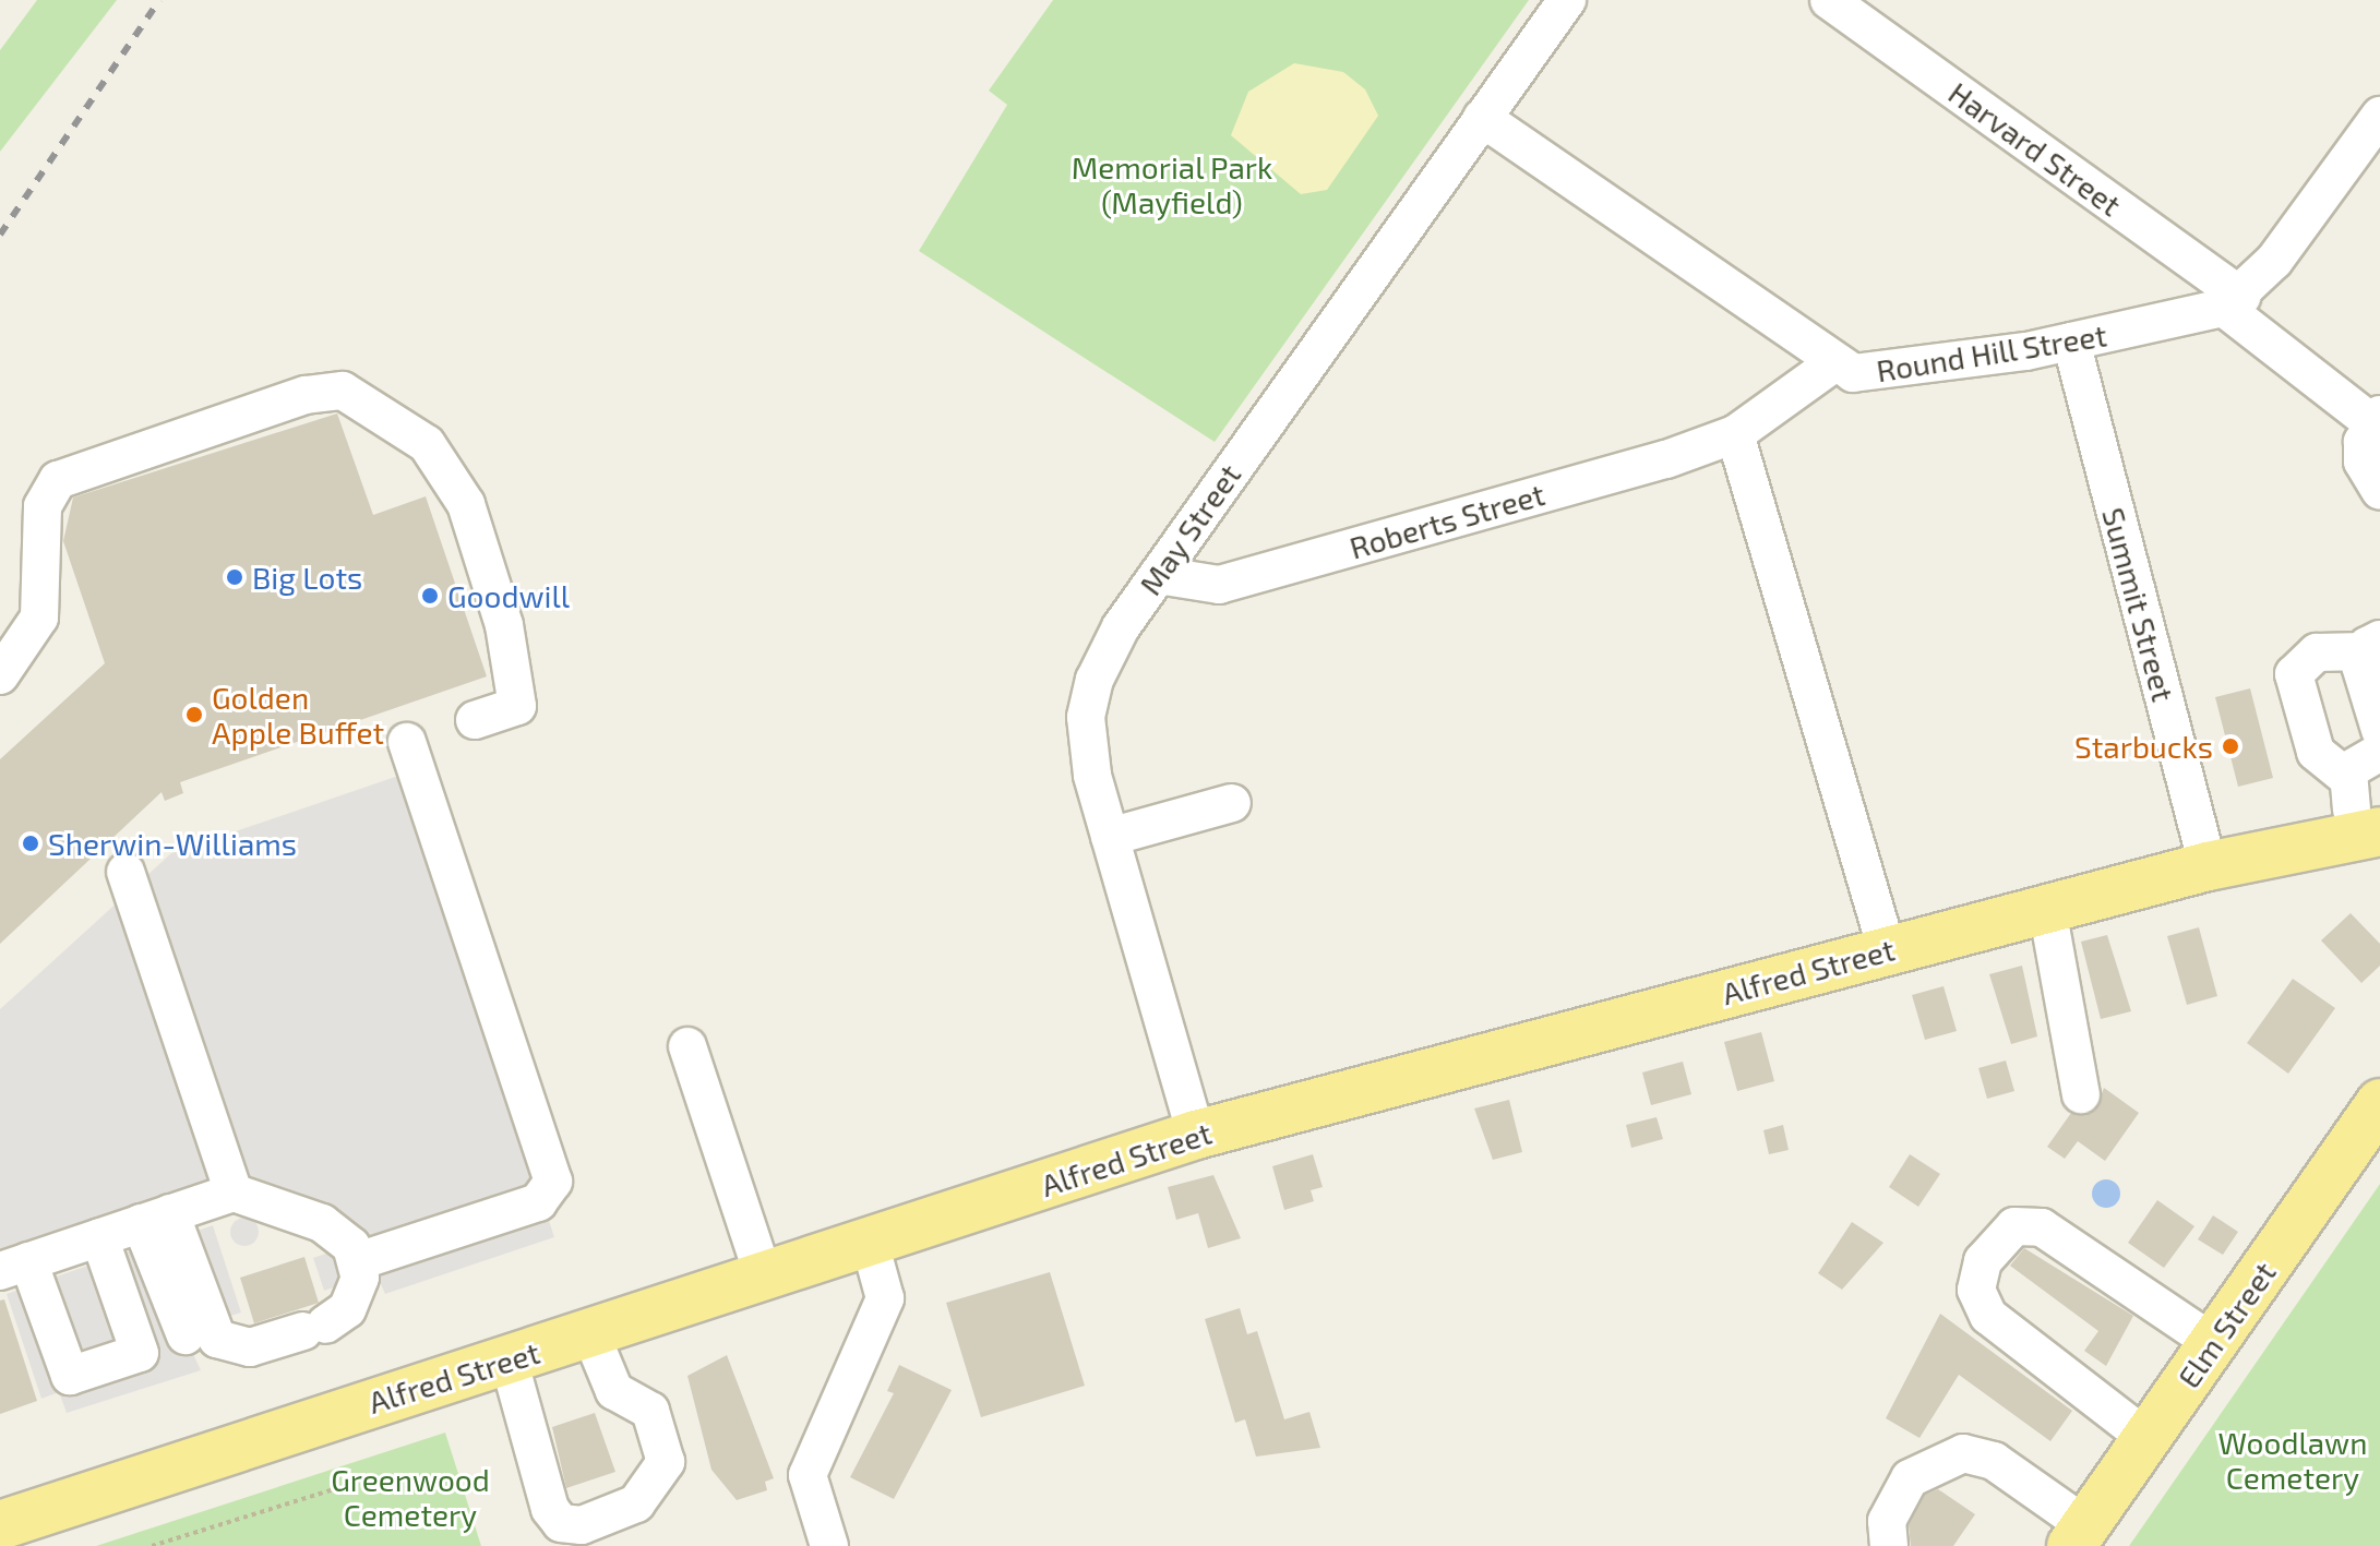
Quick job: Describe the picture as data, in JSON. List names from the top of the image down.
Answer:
{
  "streets": {
    "main road": ["Alfred Street", "Elm Street"],
    "street": [
      "Harvard Street",
      "Round Hill Street",
      "Roberts Street",
      "May Street",
      "Summit Street"
    ]
  },
  "crossings": [
    ["Harvard Street", "Round Hill Street"],
    ["Round Hill Street", "Roberts Street"],
    ["Round Hill Street", "May Street"],
    ["Round Hill Street", "Summit Street"],
    ["Roberts Street", "May Street"],
    ["May Street", "Alfred Street"],
    ["Summit Street", "Alfred Street"]
  ],
  "parks": ["Memorial Park (Mayfield)", "Woodlawn Cemetery", "Greenwood Cemetery"],
  "places": [
    "Big Lots",
    "Goodwill",
    "Golden Apple Buffet",
    "Starbucks",
    "Sherwin-Williams"
  ]
}
